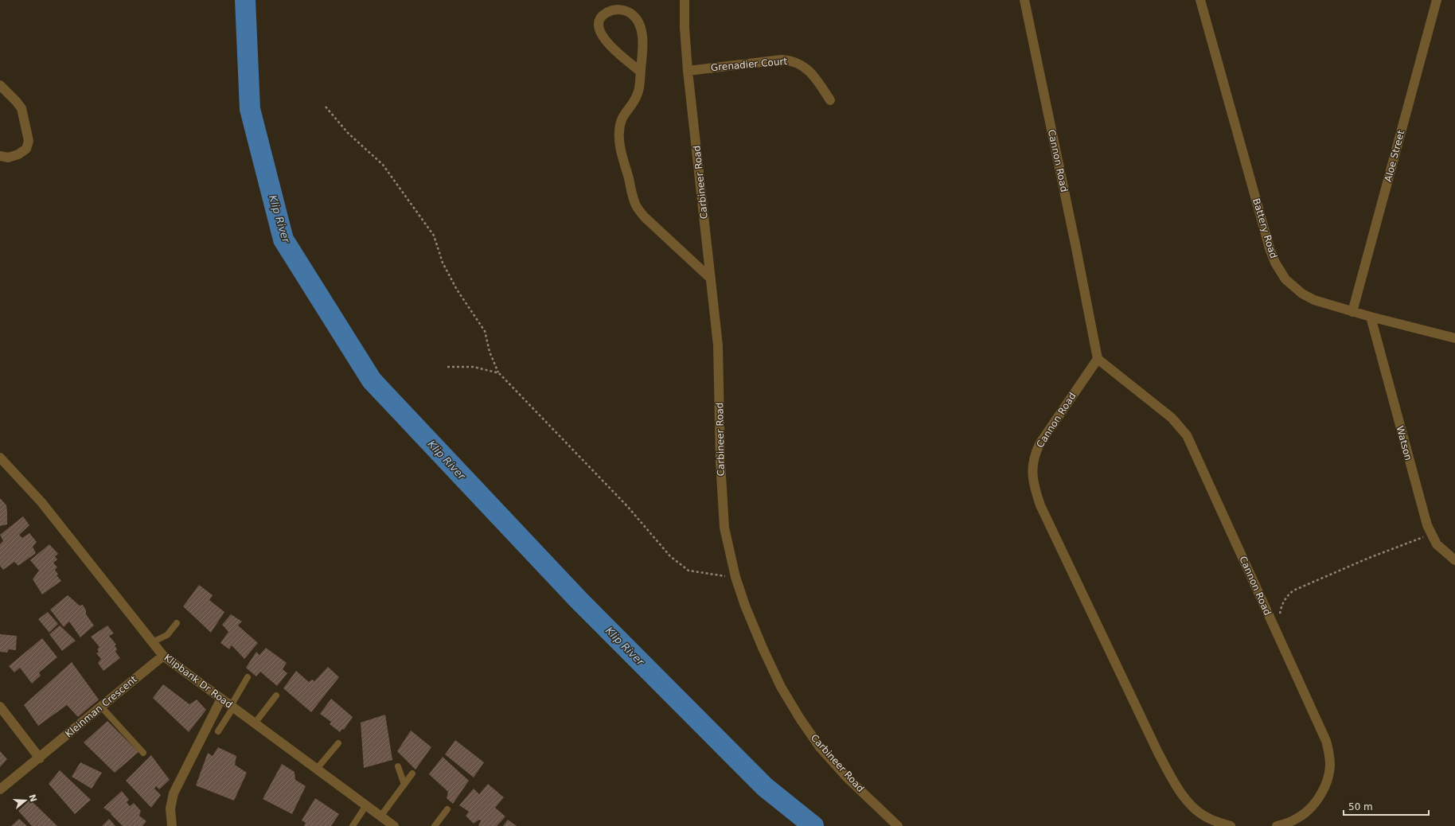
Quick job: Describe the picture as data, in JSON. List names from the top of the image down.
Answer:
{
  "streets": {
    "street": [
      "Grenadier Court",
      "Aloe Street",
      "Cannon Road",
      "Carbineer Road",
      "Battery Road",
      "Watson",
      "Klipbank Dr Road",
      "Kleinman Crescent"
    ]
  },
  "crossings": [
    ["Grenadier Court", "Carbineer Road"],
    ["Aloe Street", "Battery Road"],
    ["Battery Road", "Watson"],
    ["Klipbank Dr Road", "Kleinman Crescent"]
  ],
  "water": ["Klip River"],
  "scale_bar": "50 m",
  "north": "right"
}
